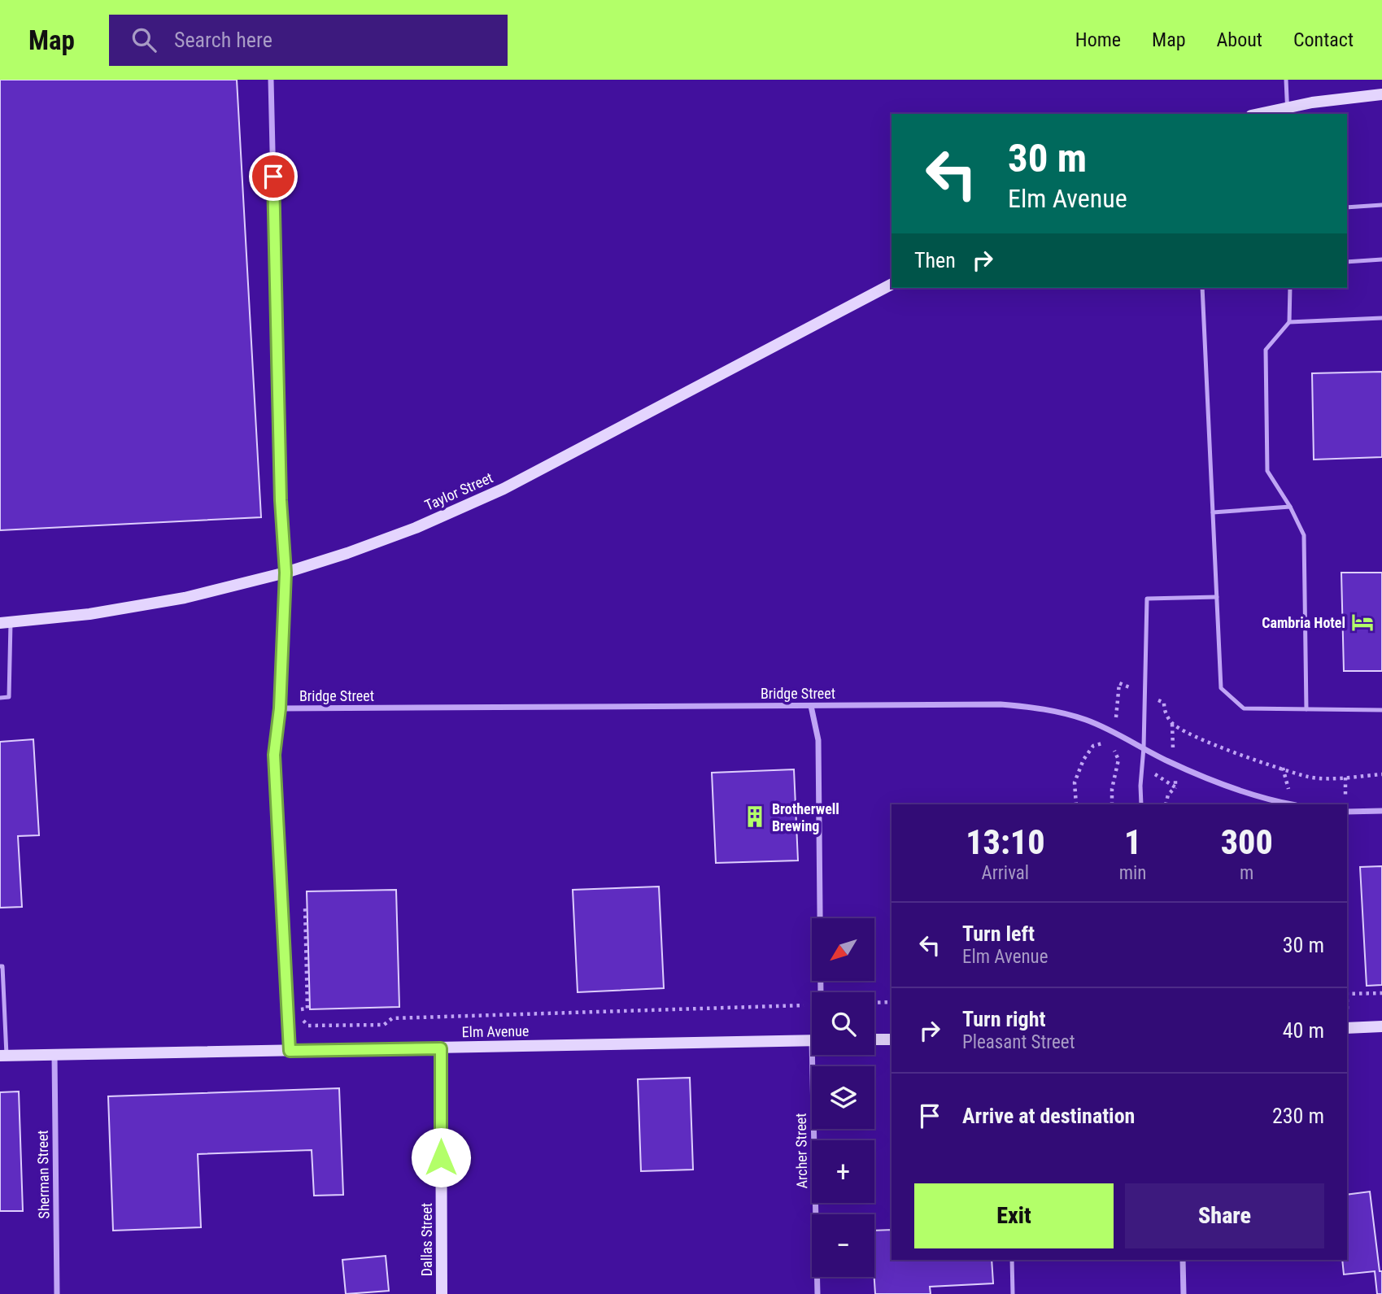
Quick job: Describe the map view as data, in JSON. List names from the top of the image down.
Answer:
{
  "streets": {
    "street": [
      "Taylor Street",
      "Bridge Street",
      "Elm Avenue",
      "Archer Street",
      "Sherman Street",
      "Dallas Street"
    ]
  },
  "crossings": [
    ["Bridge Street", "Archer Street"],
    ["Elm Avenue", "Sherman Street"],
    ["Elm Avenue", "Dallas Street"]
  ],
  "places": {
    "hotel": ["Cambria Hotel"],
    "building": ["Brotherwell Brewing"]
  },
  "north": "bottom left",
  "page": {
    "header": "Map",
    "search": "Search here",
    "nav": [
      "Home",
      "Map",
      "About",
      "Contact"
    ],
    "turn": ["30 m", "Elm Avenue"],
    "then": "Then",
    "eta": [
      "13:10",
      "Arrival",
      "1",
      "min",
      "300",
      "m"
    ],
    "list": [
      {
        "name": "Turn left",
        "note": "Elm Avenue",
        "value": "30 m"
      },
      {
        "name": "Turn right",
        "note": "Pleasant Street",
        "value": "40 m"
      },
      {
        "name": "Arrive at destination",
        "value": "230 m"
      }
    ],
    "map_buttons": ["+", "−"],
    "buttons": ["Exit", "Share"]
  }
}
